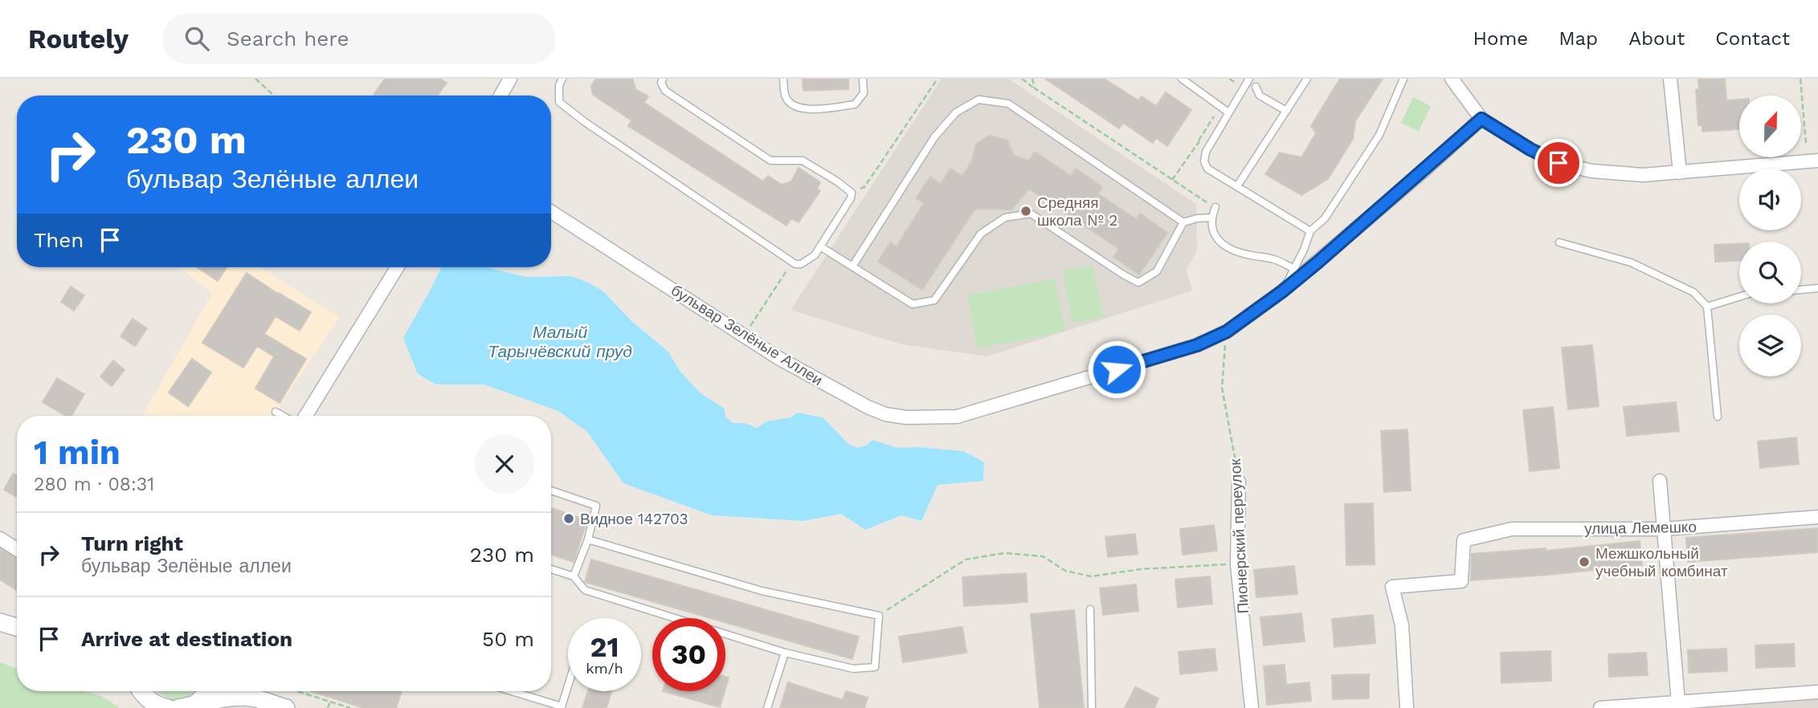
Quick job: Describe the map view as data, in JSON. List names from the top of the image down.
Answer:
{
  "streets": {
    "street": ["бульвар Зелёные Аллеи", "улица Лемешко", "Пионерский переулок"]
  },
  "crossings": [
    ["бульвар Зелёные Аллеи", "Пионерский переулок"]
  ],
  "water": ["Малый Тарычёвский пруд"],
  "places": ["Средняя школа № 2", "Видное 142703", "Межшкольный учебный комбинат"],
  "north": "top",
  "page": {
    "header": "Routely",
    "search": "Search here",
    "nav": [
      "Home",
      "Map",
      "About",
      "Contact"
    ],
    "turn": ["230 m", "бульвар Зелёные аллеи"],
    "then": "Then",
    "heading": ["1 min", "280 m · 08:31"],
    "list": [
      {
        "name": "Turn right",
        "note": "бульвар Зелёные аллеи",
        "value": "230 m"
      },
      {
        "name": "Arrive at destination",
        "value": "50 m"
      }
    ],
    "speed": "21 km/h",
    "limit": "30"
  }
}
